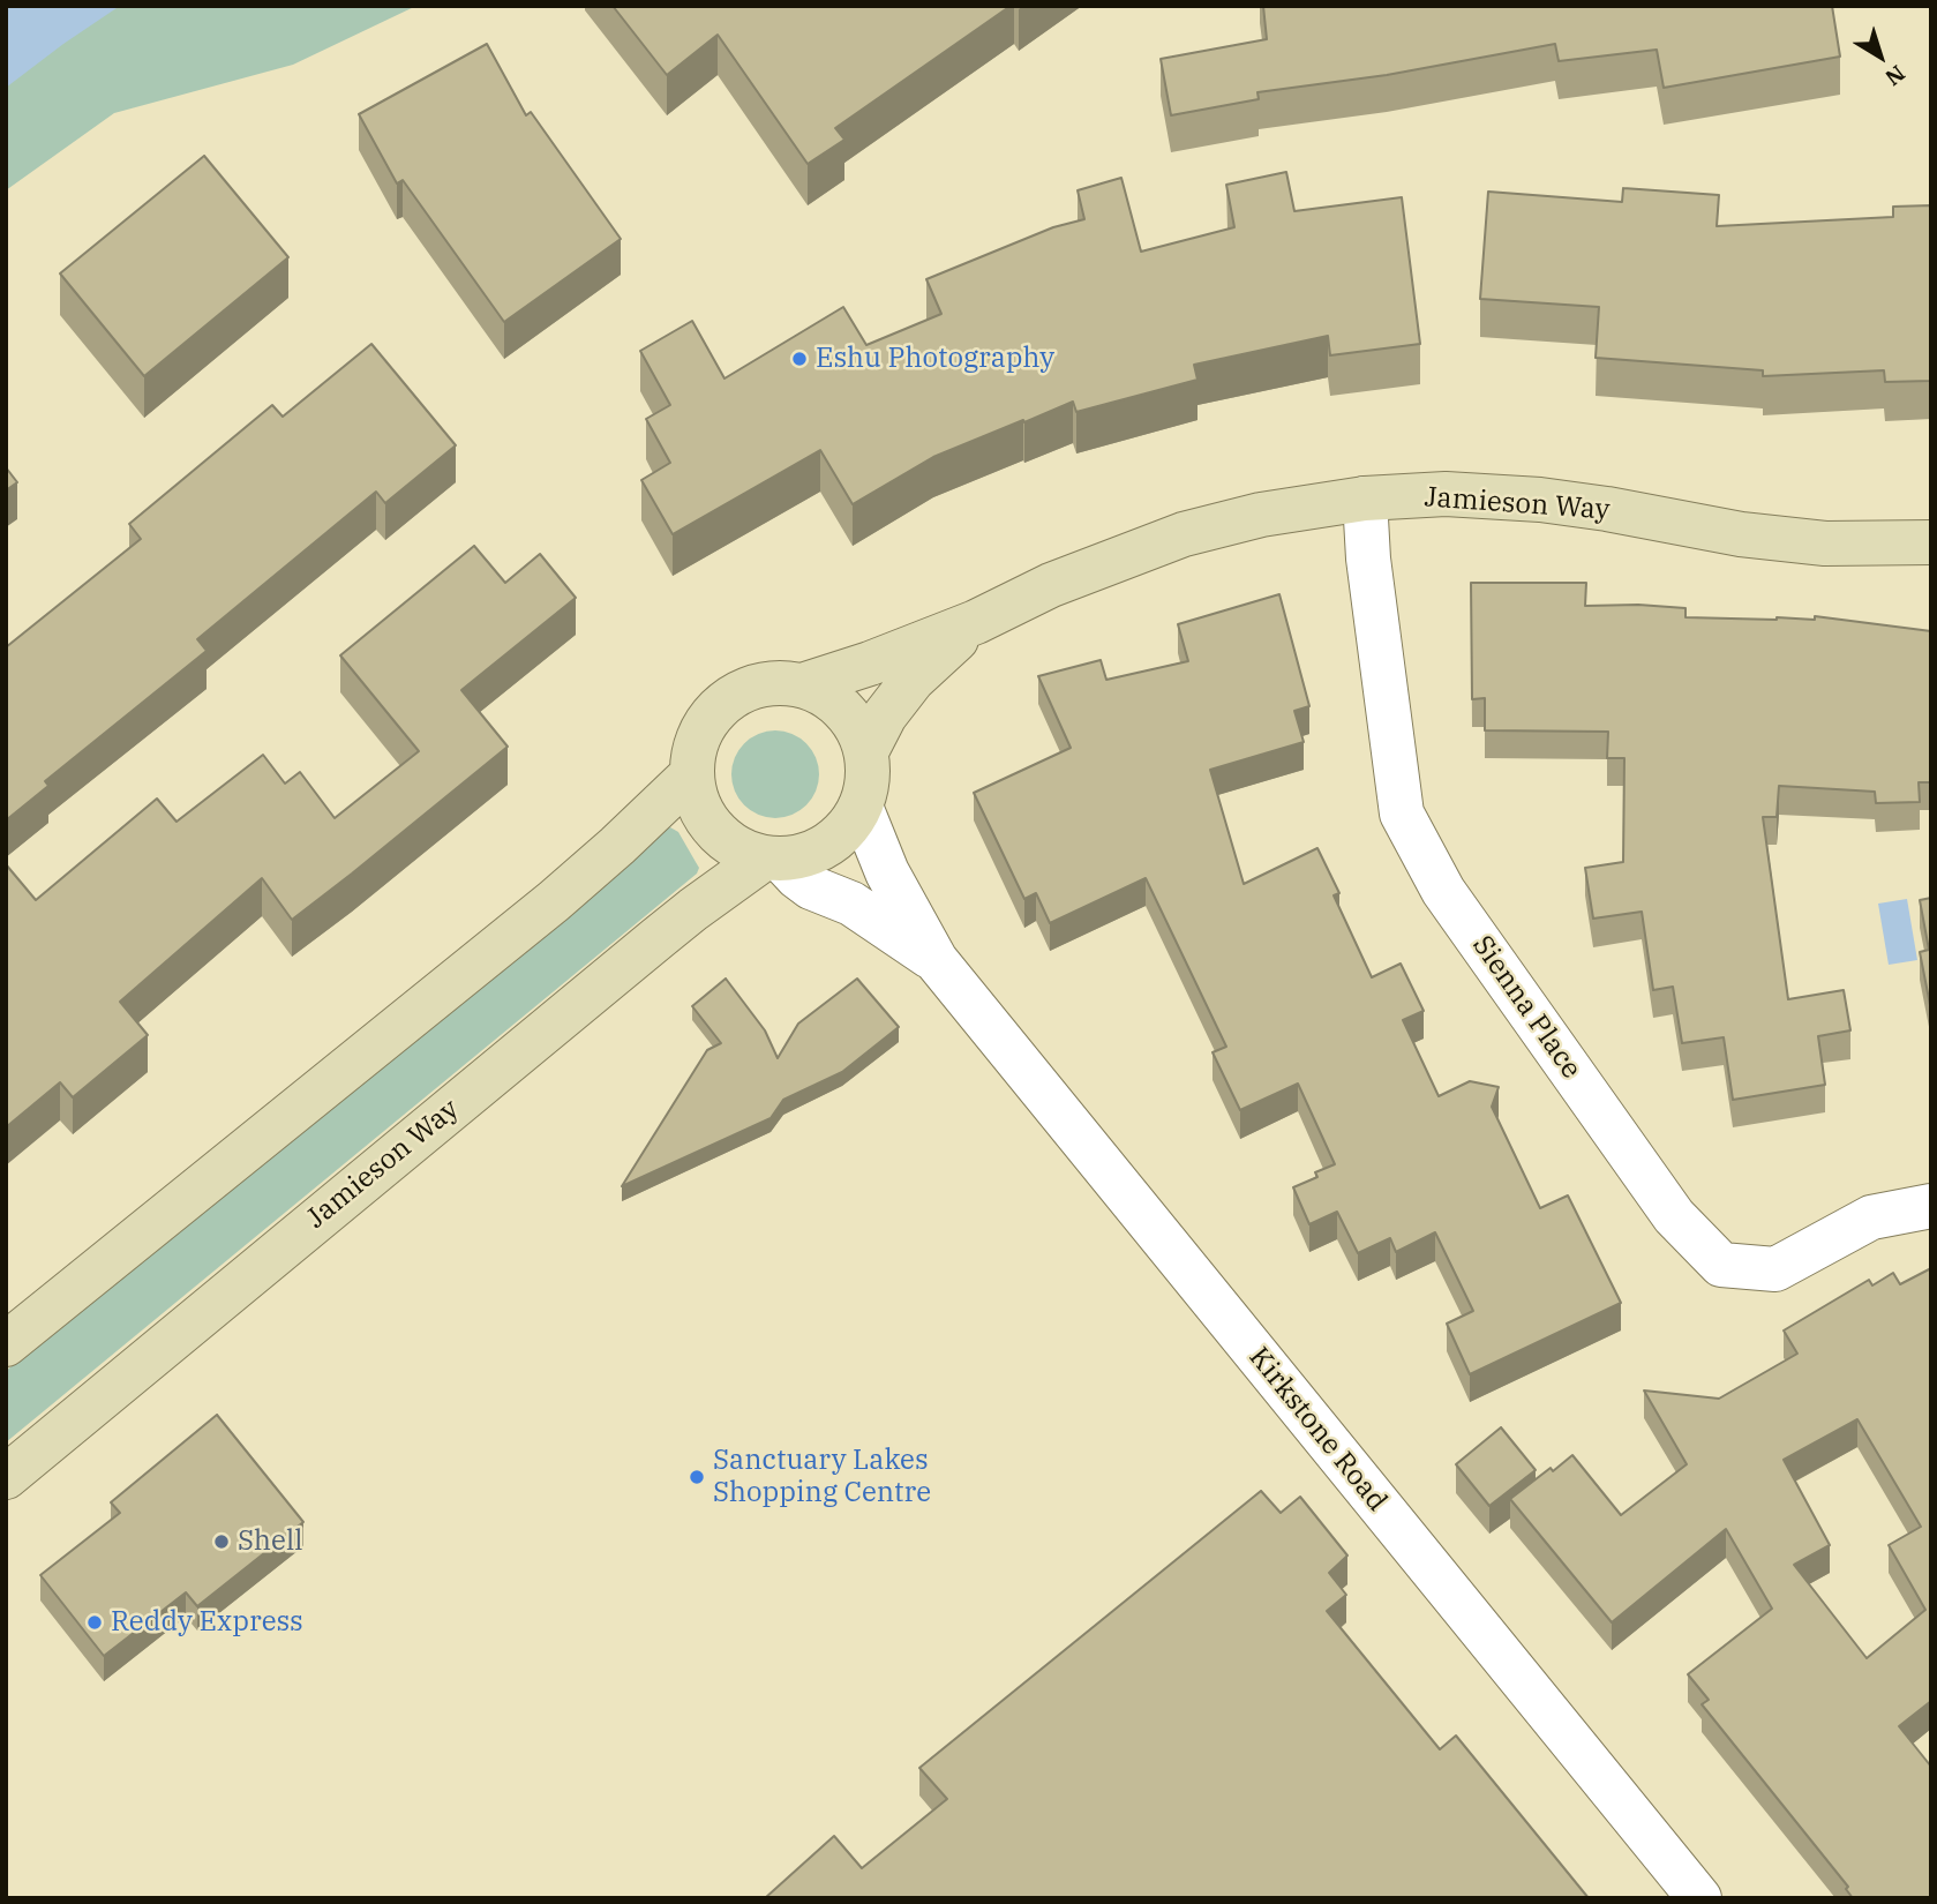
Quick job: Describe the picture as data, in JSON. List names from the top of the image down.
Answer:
{
  "streets": {
    "street": ["Jamieson Way", "Sienna Place", "Kirkstone Road"]
  },
  "crossings": [
    ["Jamieson Way", "Sienna Place"],
    ["Jamieson Way", "Kirkstone Road"]
  ],
  "places": [
    "Eshu Photography",
    "Sanctuary Lakes Shopping Centre",
    "Shell",
    "Reddy Express"
  ],
  "north": "bottom right"
}
